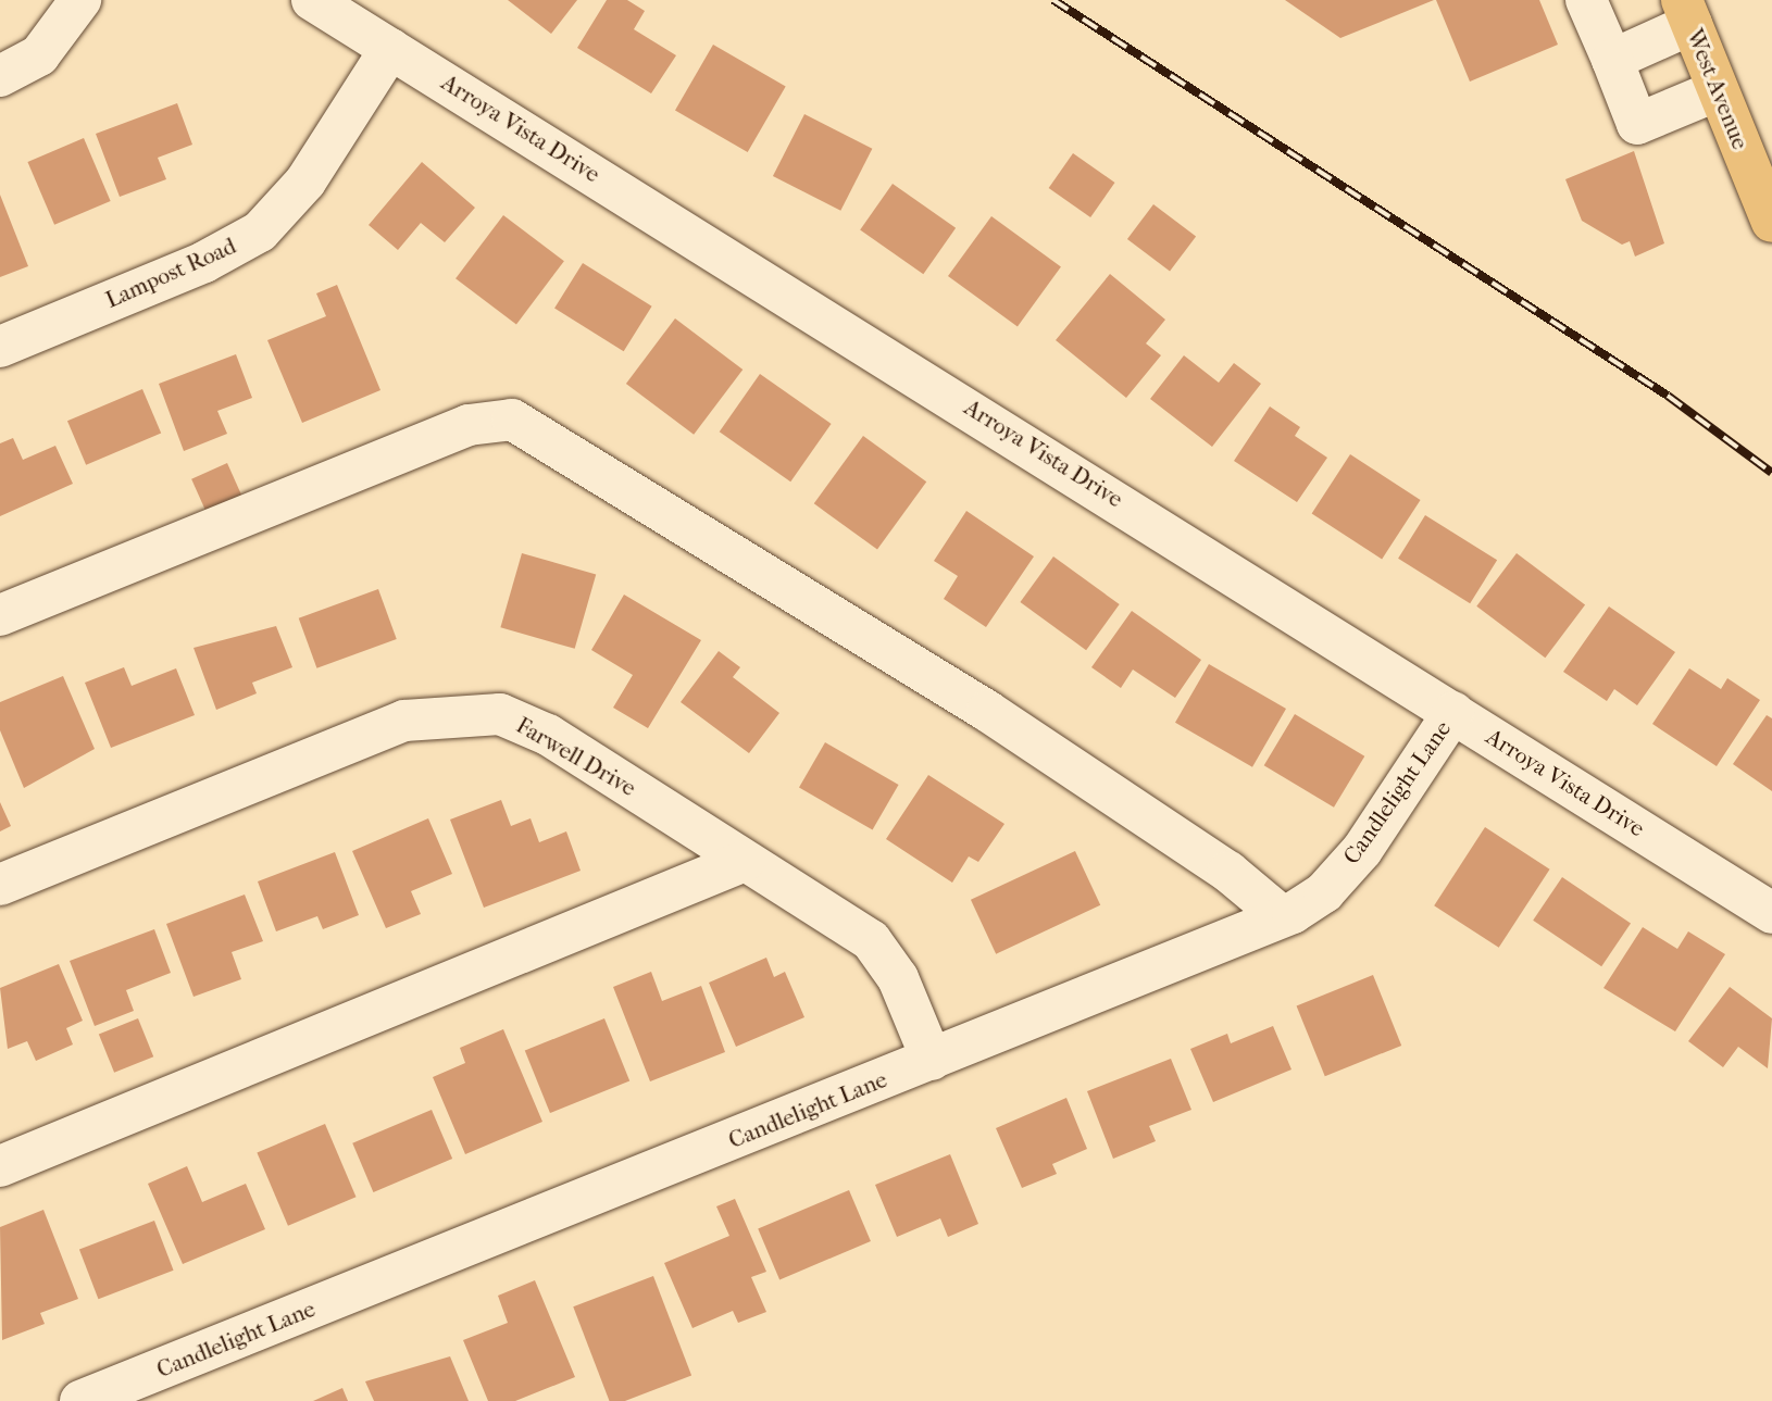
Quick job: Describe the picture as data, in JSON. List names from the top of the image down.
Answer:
{
  "streets": {
    "main road": ["West Avenue"],
    "street": [
      "Arroya Vista Drive",
      "Lampost Road",
      "Farwell Drive",
      "Candlelight Lane"
    ]
  },
  "crossings": [
    ["Arroya Vista Drive", "Lampost Road"],
    ["Arroya Vista Drive", "Candlelight Lane"],
    ["Farwell Drive", "Candlelight Lane"]
  ]
}
